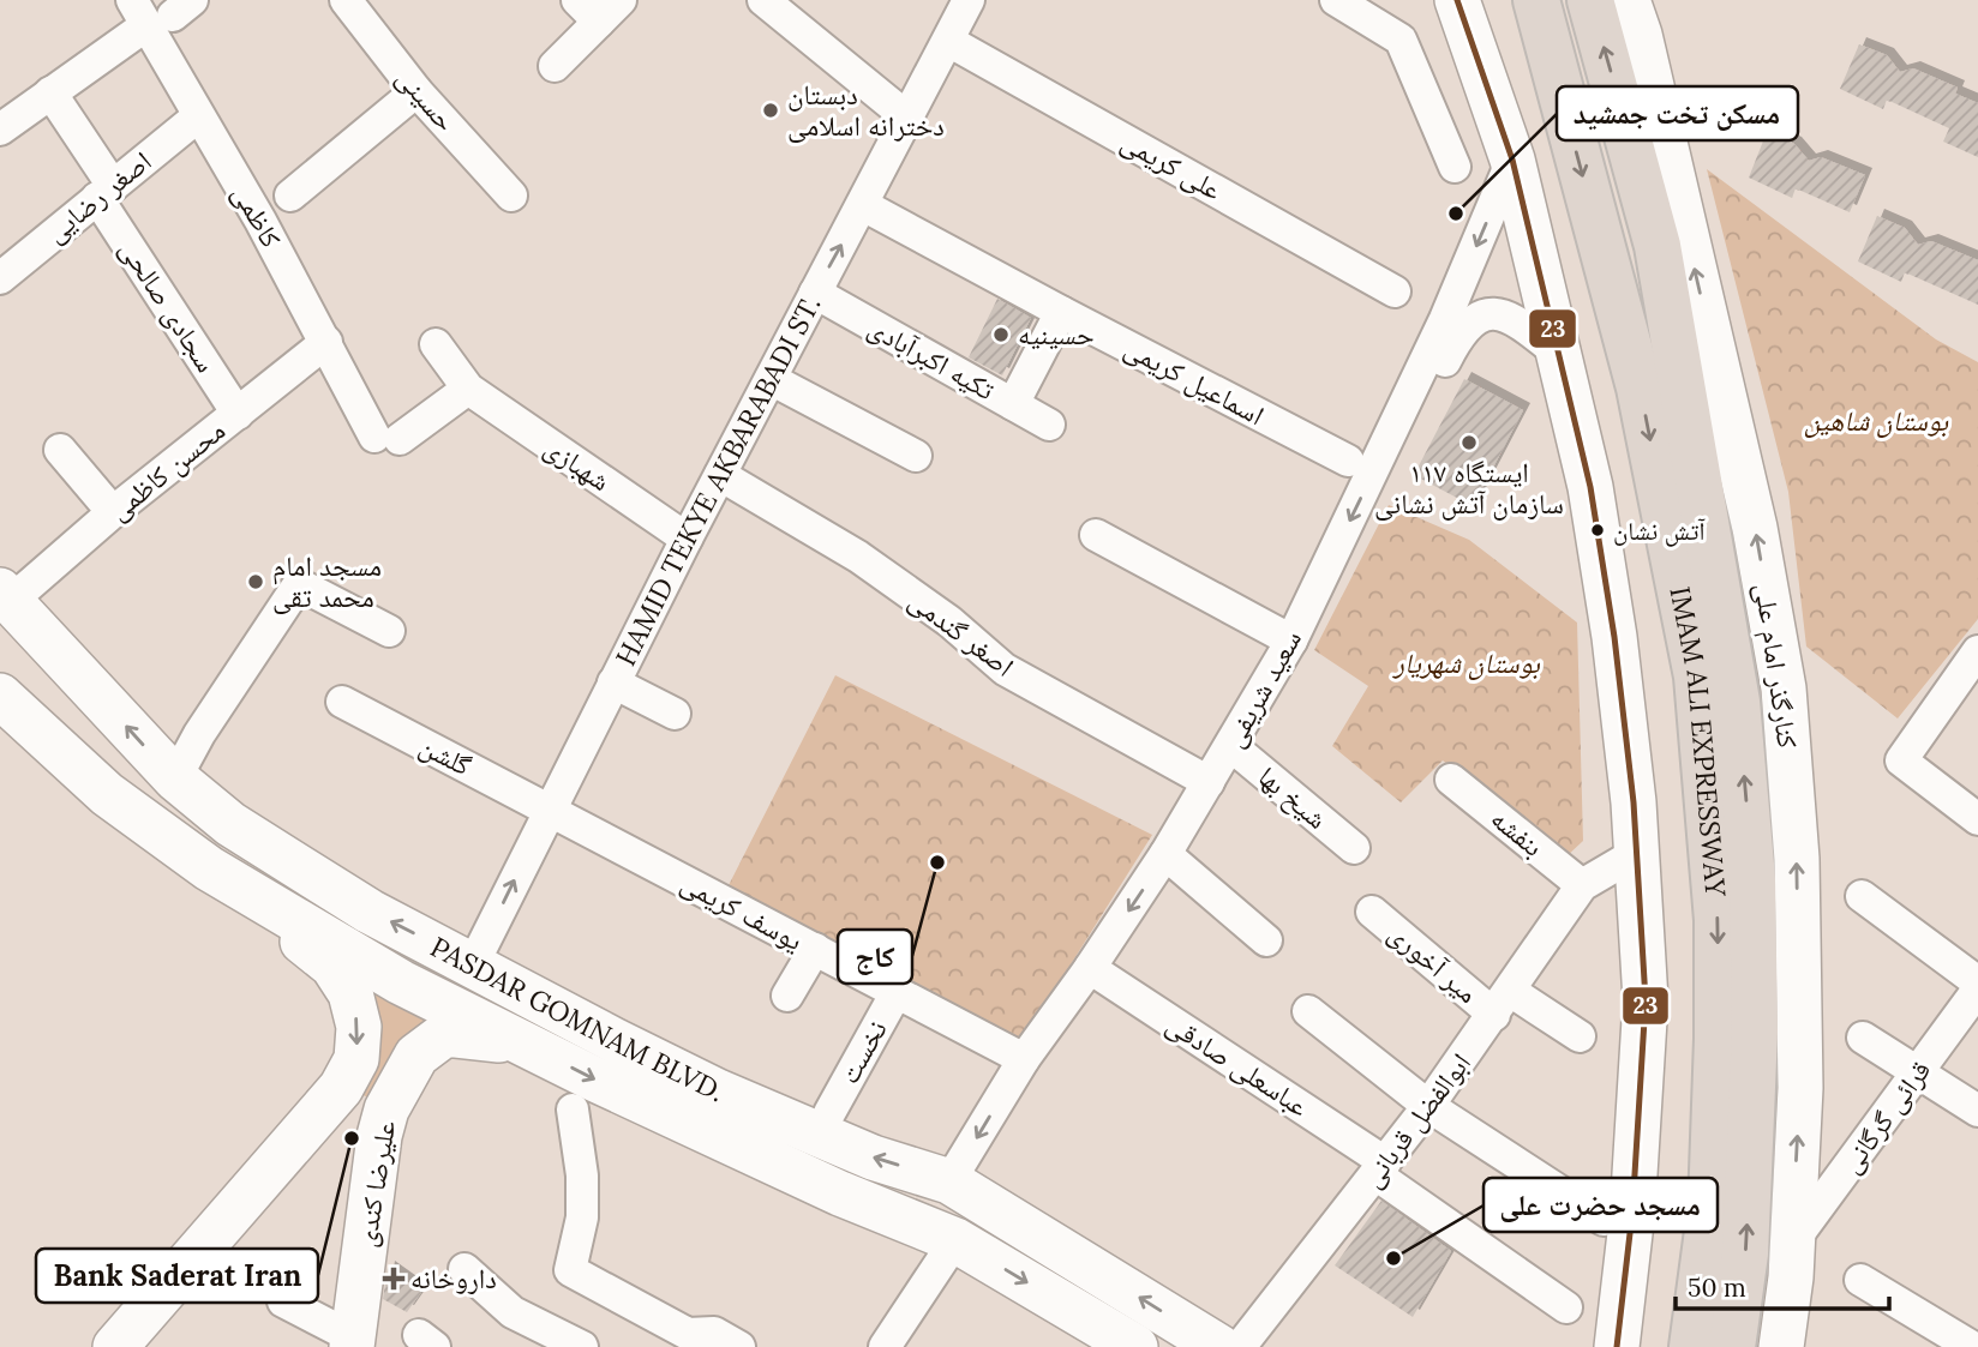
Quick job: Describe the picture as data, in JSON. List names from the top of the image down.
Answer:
{
  "streets": {
    "highway": ["IMAM ALI EXPRESSWAY"],
    "main road": ["کنارگذر امام علی", "PASDAR GOMNAM BLVD.", "علیرضا کندی"],
    "street": [
      "حسینی",
      "علی کریمی",
      "اصغر رضایی",
      "کاظمی",
      "سجادی صالحی",
      "تکیه اکبرآبادی",
      "اسماعیل کریمی",
      "شهبازی",
      "محسن کاظمی",
      "HAMID TEKYE AKBARABADI ST.",
      "اصغر گندمی",
      "سعید شریفی",
      "گلشن",
      "شیخ بها",
      "بنفشه",
      "یوسف کریمی",
      "میر آخوری",
      "نخست",
      "عباسعلی صادقی",
      "قرائی گرگانی",
      "ابوالفضل قربانی"
    ]
  },
  "crossings": [
    ["علی کریمی", "HAMID TEKYE AKBARABADI ST."],
    ["اصغر رضایی", "کاظمی"],
    ["اصغر رضایی", "سجادی صالحی"],
    ["کاظمی", "شهبازی"],
    ["کاظمی", "محسن کاظمی"],
    ["سجادی صالحی", "محسن کاظمی"],
    ["تکیه اکبرآبادی", "HAMID TEKYE AKBARABADI ST."],
    ["اسماعیل کریمی", "HAMID TEKYE AKBARABADI ST."],
    ["اسماعیل کریمی", "سعید شریفی"],
    ["شهبازی", "HAMID TEKYE AKBARABADI ST."],
    ["محسن کاظمی", "PASDAR GOMNAM BLVD."],
    ["HAMID TEKYE AKBARABADI ST.", "اصغر گندمی"],
    ["HAMID TEKYE AKBARABADI ST.", "گلشن"],
    ["HAMID TEKYE AKBARABADI ST.", "یوسف کریمی"],
    ["HAMID TEKYE AKBARABADI ST.", "PASDAR GOMNAM BLVD."],
    ["اصغر گندمی", "سعید شریفی"],
    ["کنارگذر امام علی", "قرائی گرگانی"],
    ["سعید شریفی", "شیخ بها"],
    ["سعید شریفی", "یوسف کریمی"],
    ["سعید شریفی", "PASDAR GOMNAM BLVD."],
    ["سعید شریفی", "عباسعلی صادقی"],
    ["گلشن", "یوسف کریمی"],
    ["بنفشه", "ابوالفضل قربانی"],
    ["یوسف کریمی", "نخست"],
    ["میر آخوری", "ابوالفضل قربانی"],
    ["PASDAR GOMNAM BLVD.", "علیرضا کندی"],
    ["عباسعلی صادقی", "ابوالفضل قربانی"]
  ],
  "one_way": ["سعید شریفی"],
  "parks": ["بوستان شاهین", "بوستان شهریار"],
  "places": {
    "other": [
      "دبستان دخترانه اسلامی",
      "مسکن تخت جمشید",
      "حسینیه",
      "ایستگاه ۱۱۷ سازمان آتش نشانی",
      "آتش نشان",
      "مسجد امام محمد تقی",
      "کاج",
      "Bank Saderat Iran",
      "مسجد حضرت علی"
    ],
    "health": ["داروخانه"]
  },
  "lines": ["transit line 23"],
  "scale_bar": "50 m"
}
